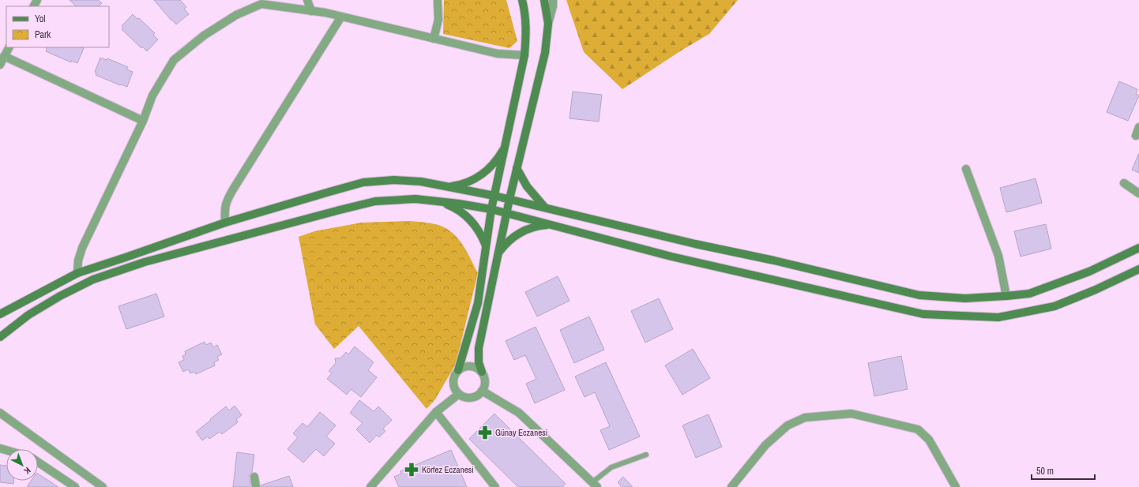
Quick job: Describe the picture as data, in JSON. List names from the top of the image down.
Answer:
{
  "places": {
    "pharmacy": ["Günay Eczanesi", "Körfez Eczanesi"]
  },
  "legend": ["Yol", "Park"],
  "scale_bar": "50 m",
  "north": "bottom right"
}
